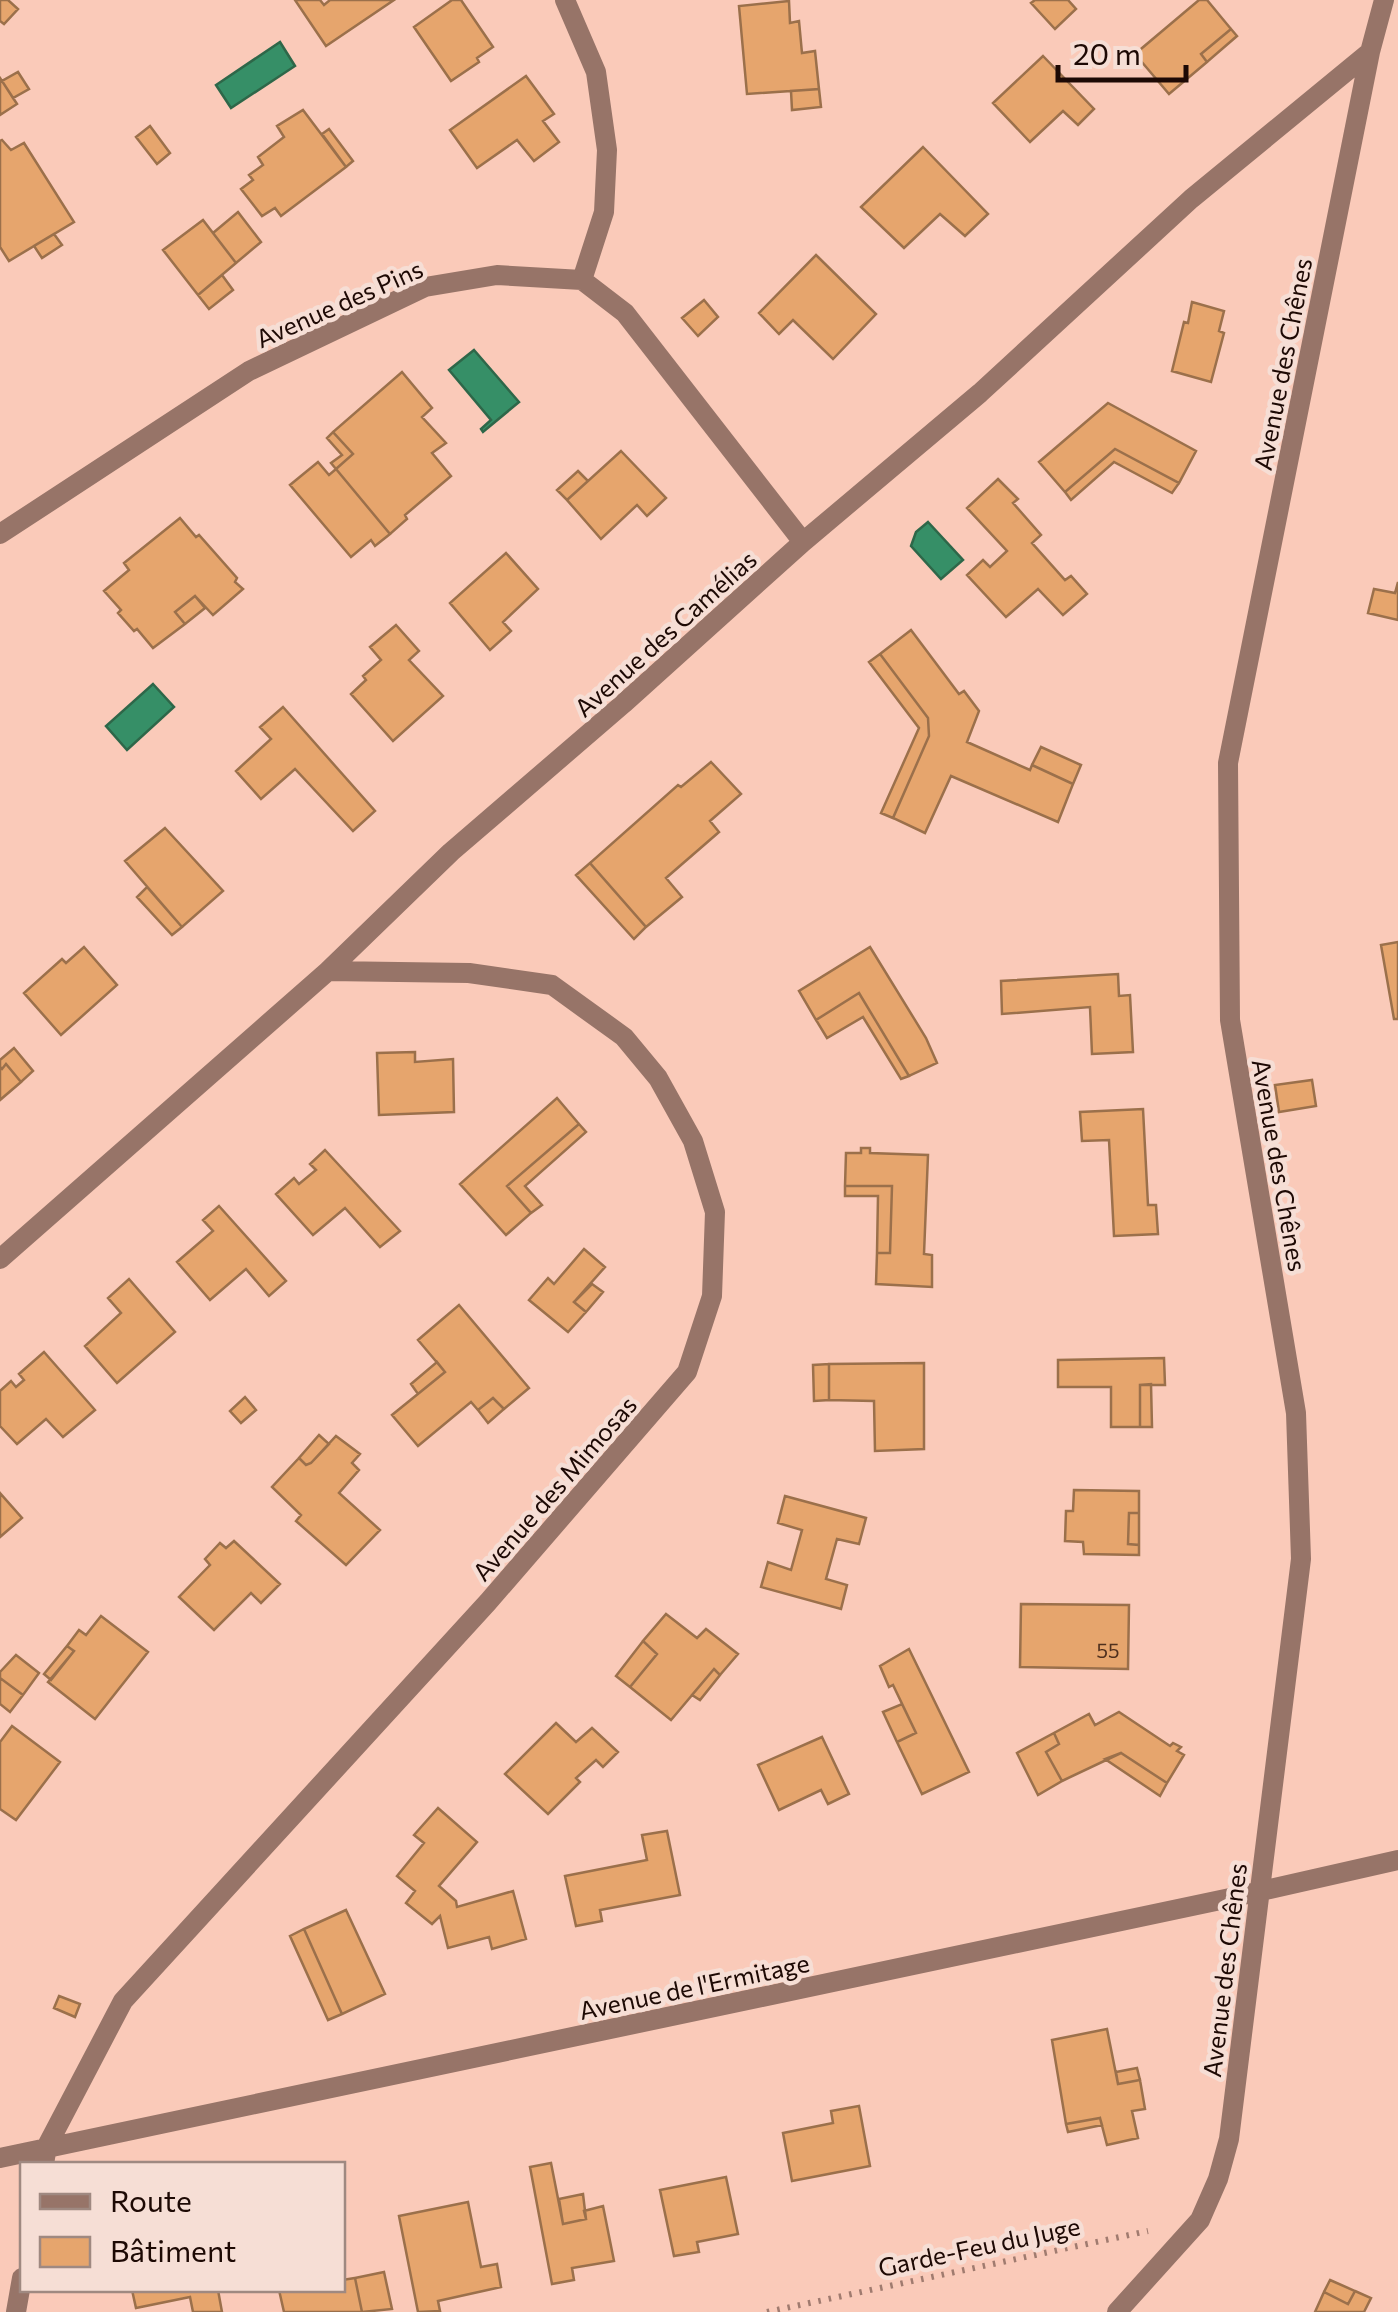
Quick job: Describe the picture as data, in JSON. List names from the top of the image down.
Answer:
{
  "streets": {
    "street": [
      "Avenue des Pins",
      "Avenue des Chênes",
      "Avenue des Camélias",
      "Avenue des Mimosas",
      "Avenue de l'Ermitage"
    ],
    "path": ["Garde-Feu du Juge"]
  },
  "crossings": [
    ["Avenue des Chênes", "Avenue des Camélias"],
    ["Avenue des Chênes", "Avenue de l'Ermitage"],
    ["Avenue des Chênes", "Garde-Feu du Juge"],
    ["Avenue des Camélias", "Avenue des Mimosas"],
    ["Avenue des Mimosas", "Avenue de l'Ermitage"]
  ],
  "house_numbers": ["55"],
  "legend": ["Route", "Bâtiment"],
  "scale_bar": "20 m"
}
